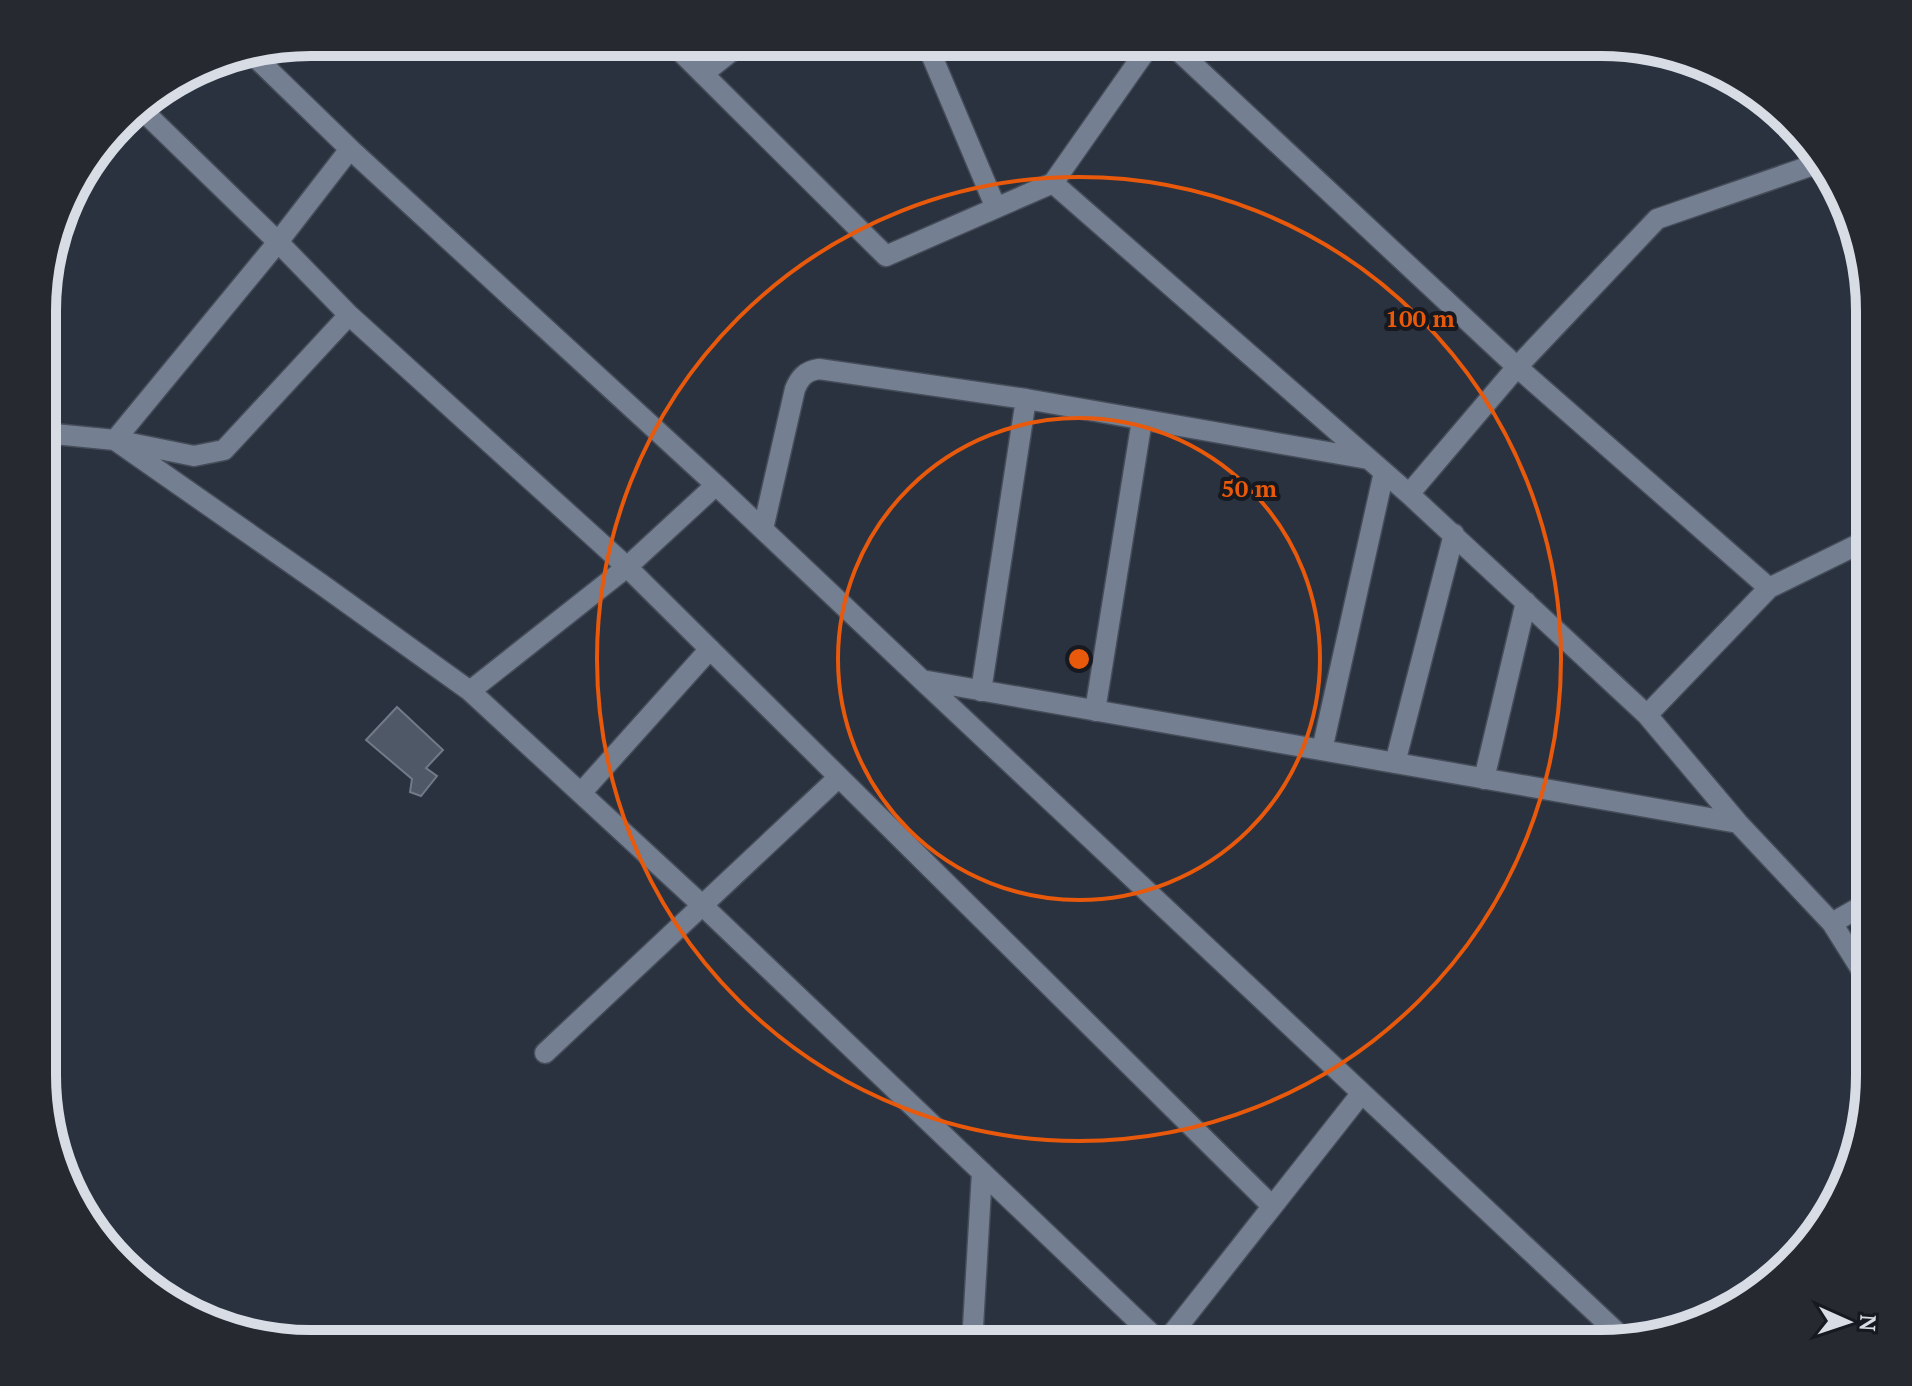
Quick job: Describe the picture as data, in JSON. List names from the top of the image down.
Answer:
{
  "north": "right",
  "rings": ["100 m", "50 m"]
}
